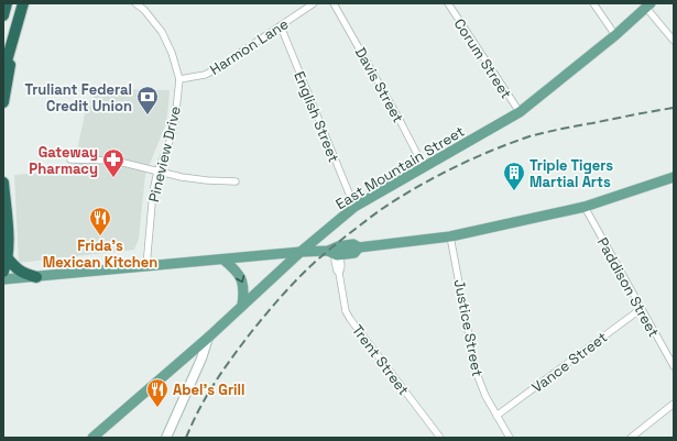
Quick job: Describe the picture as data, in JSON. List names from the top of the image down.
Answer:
{
  "streets": {
    "main road": ["East Mountain Street"],
    "street": [
      "Harmon Lane",
      "Corum Street",
      "Davis Street",
      "English Street",
      "Pineview Drive",
      "Paddison Street",
      "Justice Street",
      "Trent Street",
      "Vance Street"
    ]
  },
  "crossings": [
    ["Harmon Lane", "English Street"],
    ["Harmon Lane", "Pineview Drive"],
    ["Corum Street", "East Mountain Street"],
    ["Davis Street", "East Mountain Street"],
    ["English Street", "East Mountain Street"],
    ["Paddison Street", "Vance Street"],
    ["Justice Street", "Vance Street"]
  ],
  "places": {
    "bank": ["Truliant Federal Credit Union"],
    "pharmacy": ["Gateway Pharmacy"],
    "building": ["Triple Tigers Martial Arts"],
    "restaurant": ["Frida's Mexican Kitchen", "Abel's Grill"]
  }
}
